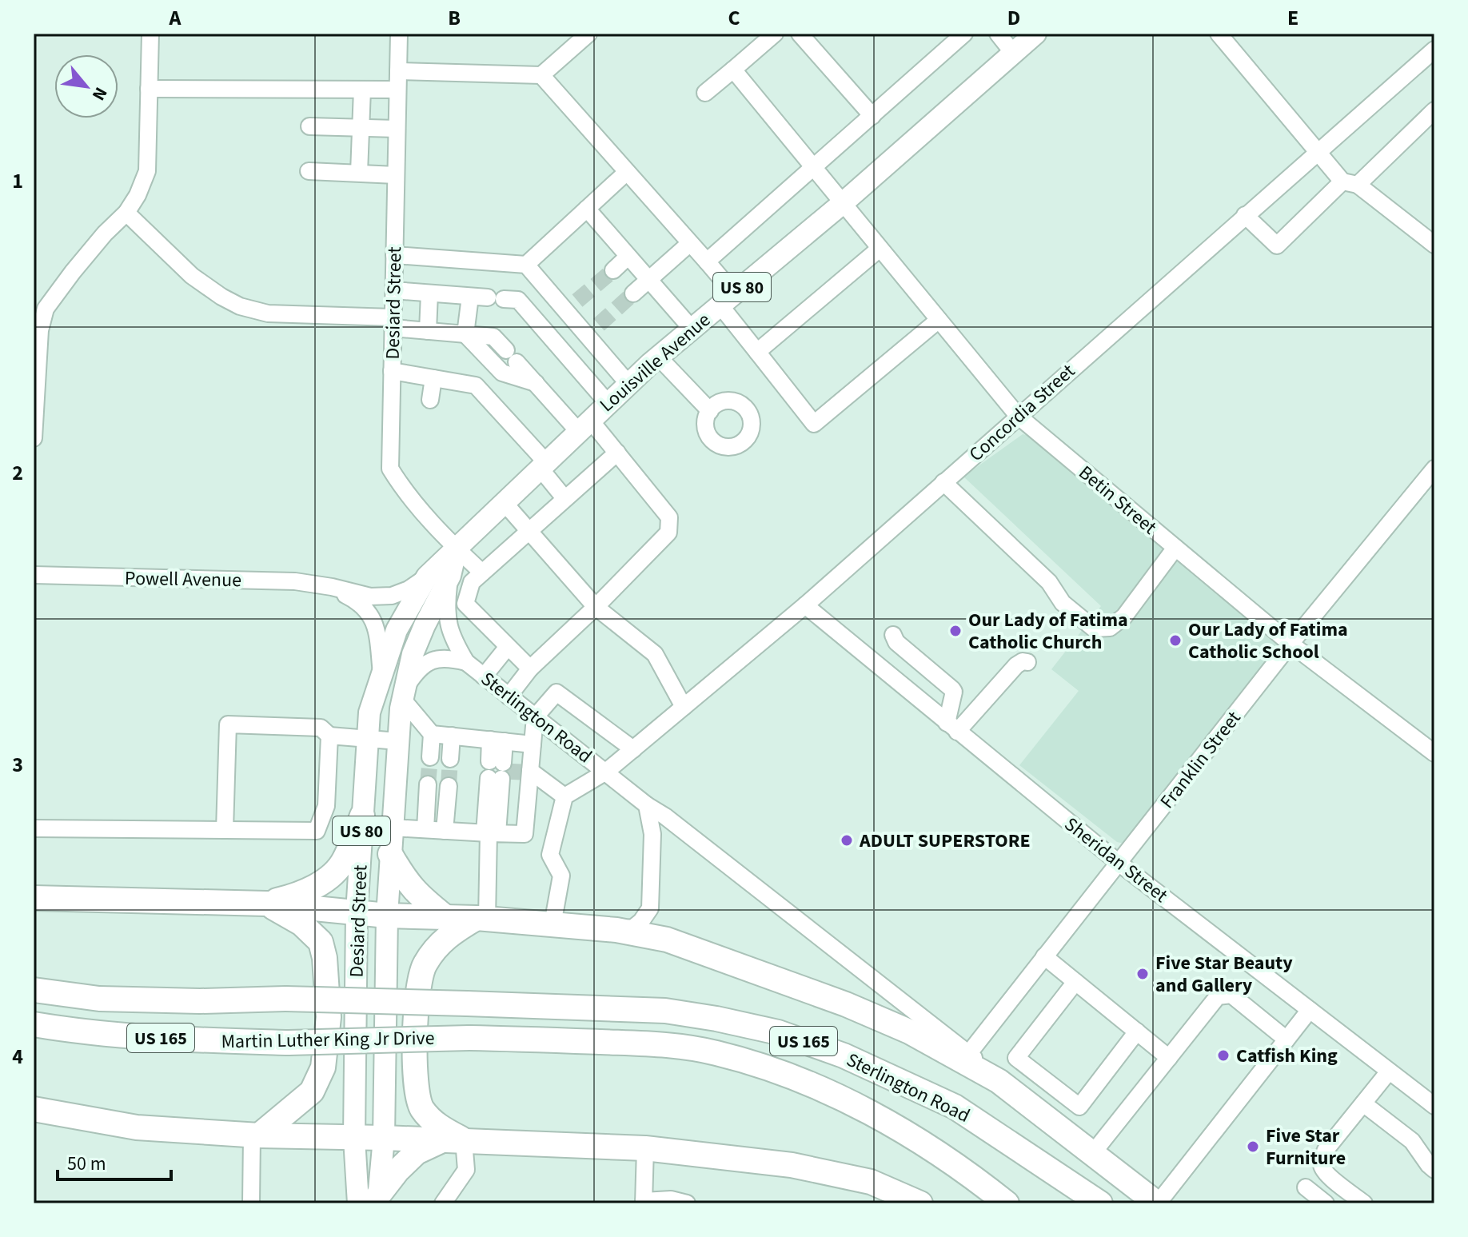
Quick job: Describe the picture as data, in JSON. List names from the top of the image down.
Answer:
{
  "streets": {
    "highway": ["Sterlington Road", "US 165", "Martin Luther King Jr Drive"],
    "main road": ["US 80", "Desiard Street", "Louisville Avenue"],
    "street": [
      "Concordia Street",
      "Betin Street",
      "Powell Avenue",
      "Franklin Street",
      "Sheridan Street"
    ]
  },
  "crossings": [
    ["Desiard Street", "Louisville Avenue"],
    ["Desiard Street", "Powell Avenue"],
    ["Desiard Street", "Sterlington Road"],
    ["Louisville Avenue", "Betin Street"],
    ["Concordia Street", "Betin Street"],
    ["Concordia Street", "Sterlington Road"],
    ["Concordia Street", "Sheridan Street"],
    ["Betin Street", "Franklin Street"],
    ["Sterlington Road", "Franklin Street"],
    ["Sterlington Road", "Martin Luther King Jr Drive"],
    ["Franklin Street", "Sheridan Street"]
  ],
  "places": [
    "Our Lady of Fatima Catholic Church",
    "Our Lady of Fatima Catholic School",
    "ADULT SUPERSTORE",
    "Five Star Beauty and Gallery",
    "Catfish King",
    "Five Star Furniture"
  ],
  "scale_bar": "50 m",
  "north": "bottom right",
  "grid": {
    "columns": [
      "A",
      "B",
      "C",
      "D",
      "E"
    ],
    "rows": [
      "1",
      "2",
      "3",
      "4"
    ]
  }
}
